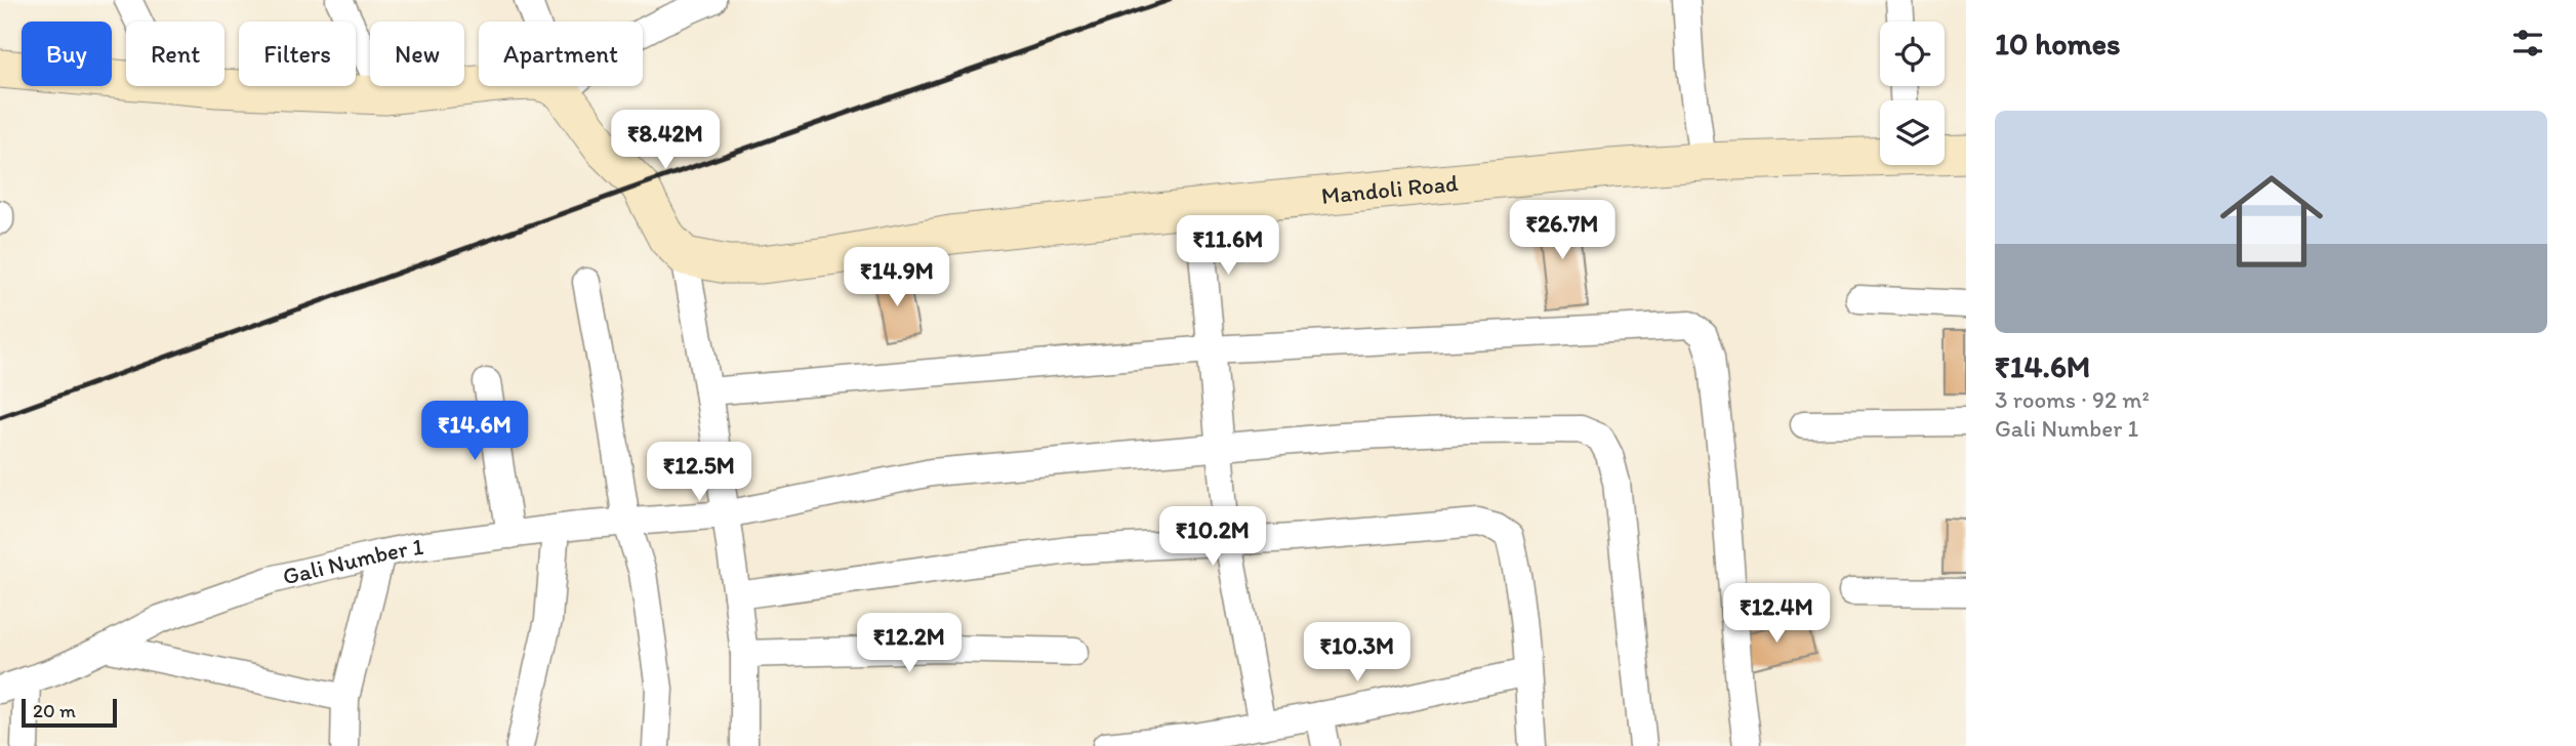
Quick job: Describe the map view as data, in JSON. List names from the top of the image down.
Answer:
{
  "streets": {
    "street": ["Mandoli Road", "Gali Number 1"]
  },
  "scale_bar": "20 m",
  "page": {
    "heading": "10 homes",
    "chip": [
      "Buy",
      "Rent",
      "Filters",
      "New",
      "Apartment"
    ],
    "list": [
      {
        "name": "₹14.6M",
        "note": "3 rooms · 92 m² · Gali Number 1"
      }
    ],
    "price": [
      "₹8.42M",
      "₹26.7M",
      "₹11.6M",
      "₹14.9M",
      "₹14.6M",
      "₹12.5M",
      "₹10.2M",
      "₹12.4M",
      "₹12.2M",
      "₹10.3M"
    ],
    "scale": "20 m"
  }
}
